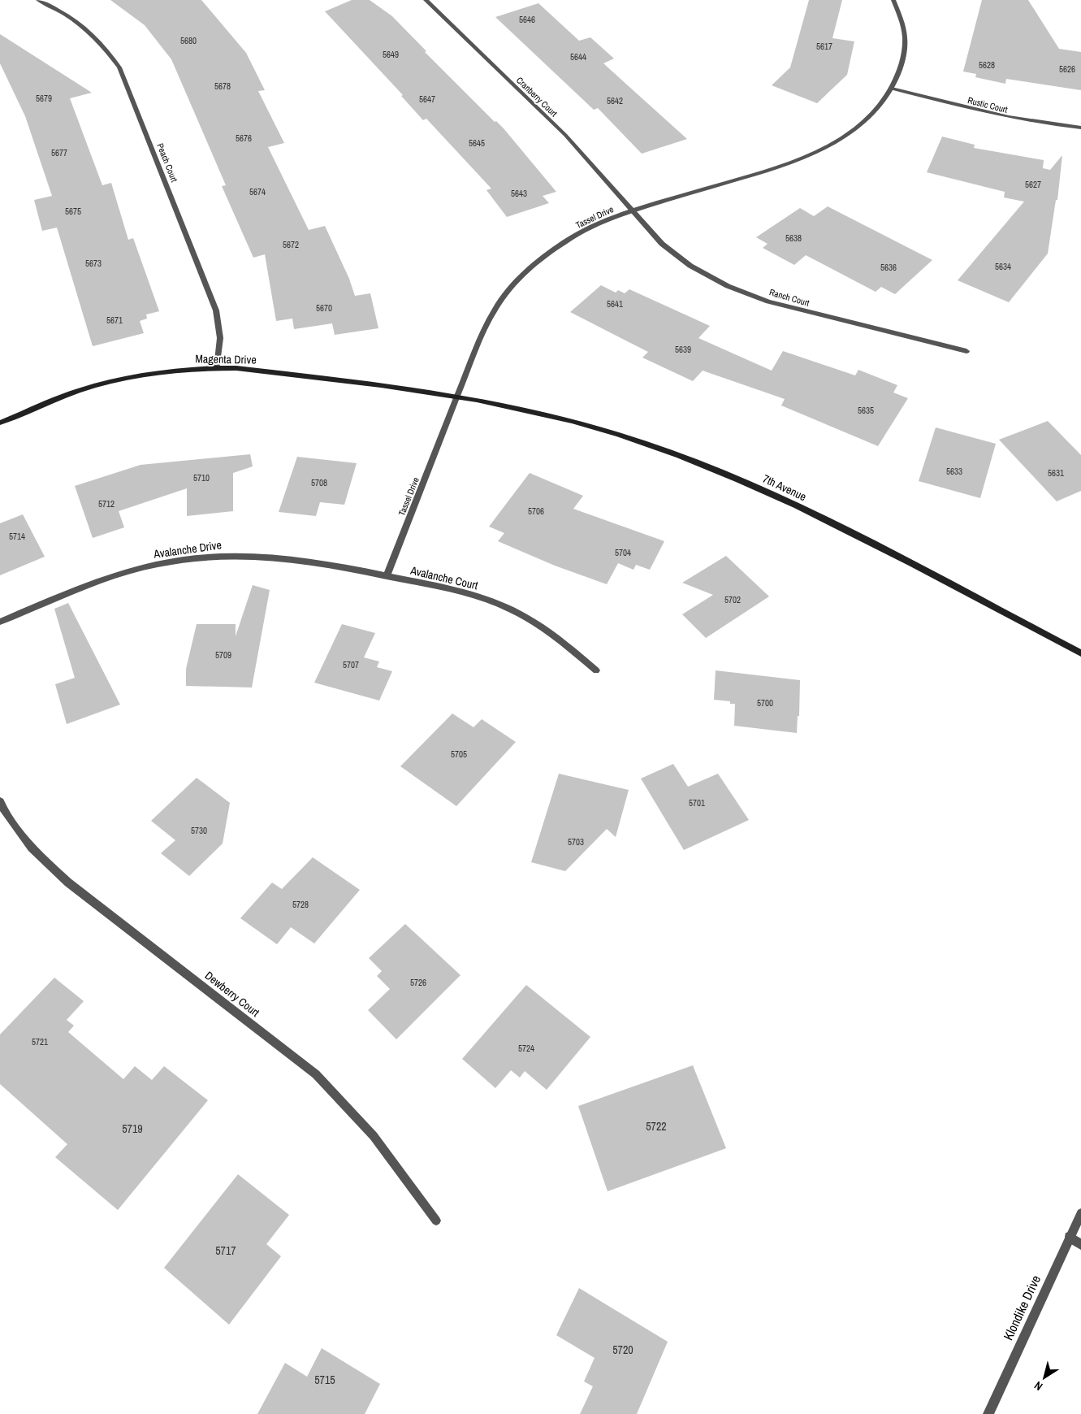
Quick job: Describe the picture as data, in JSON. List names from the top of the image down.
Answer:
{
  "streets": {
    "main road": ["Magenta Drive", "7th Avenue"],
    "street": [
      "Cranberry Court",
      "Rustic Court",
      "Peach Court",
      "Tassel Drive",
      "Ranch Court",
      "Avalanche Drive",
      "Avalanche Court",
      "Dewberry Court",
      "Klondike Drive"
    ]
  },
  "crossings": [
    ["Cranberry Court", "Tassel Drive"],
    ["Cranberry Court", "Ranch Court"],
    ["Rustic Court", "Tassel Drive"],
    ["Peach Court", "Magenta Drive"],
    ["Tassel Drive", "Ranch Court"],
    ["Tassel Drive", "Magenta Drive"],
    ["Tassel Drive", "7th Avenue"],
    ["Tassel Drive", "Avalanche Drive"],
    ["Tassel Drive", "Avalanche Court"],
    ["Magenta Drive", "7th Avenue"],
    ["Avalanche Drive", "Avalanche Court"]
  ],
  "house_numbers": [
    "5646",
    "5680",
    "5617",
    "5649",
    "5644",
    "5628",
    "5626",
    "5678",
    "5679",
    "5647",
    "5642",
    "5676",
    "5645",
    "5677",
    "5627",
    "5674",
    "5643",
    "5675",
    "5638",
    "5672",
    "5673",
    "5634",
    "5636",
    "5641",
    "5670",
    "5671",
    "5639",
    "5635",
    "5633",
    "5631",
    "5710",
    "5708",
    "5712",
    "5706",
    "5714",
    "5704",
    "5702",
    "5709",
    "5707",
    "5700",
    "5705",
    "5701",
    "5730",
    "5703",
    "5728",
    "5726",
    "5721",
    "5724",
    "5722",
    "5719",
    "5717",
    "5720",
    "5715"
  ],
  "north": "bottom left"
}
